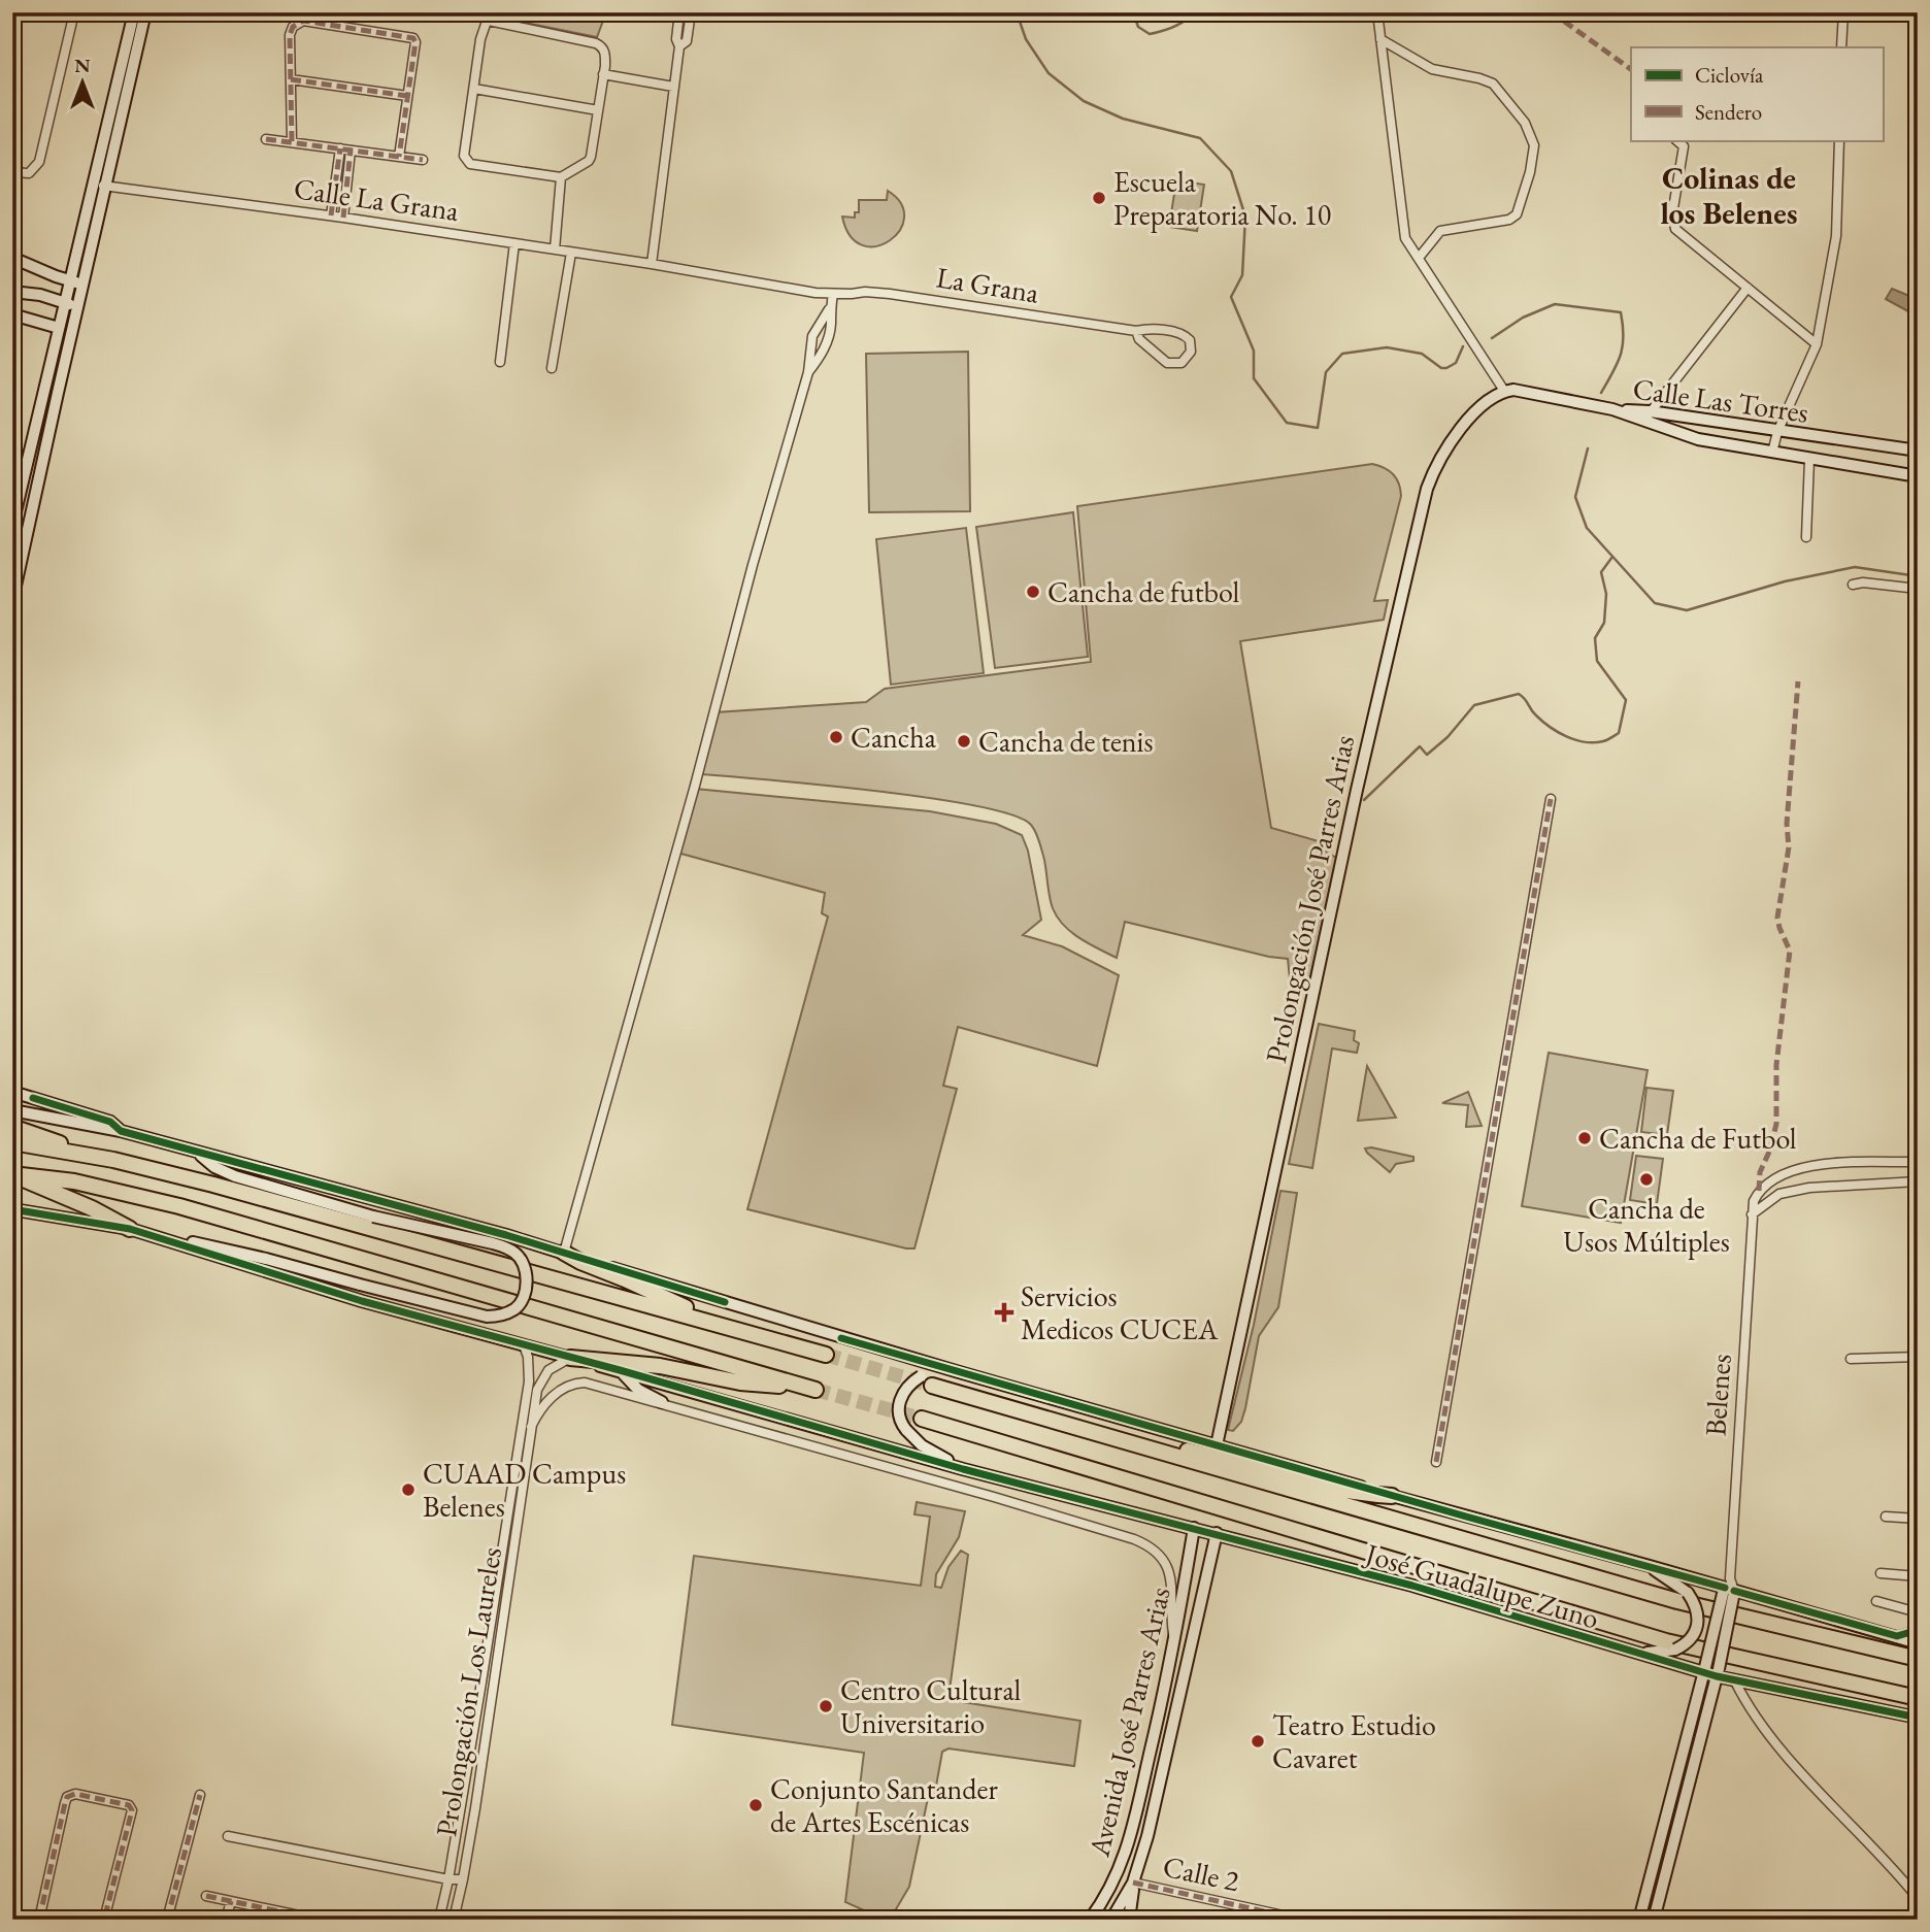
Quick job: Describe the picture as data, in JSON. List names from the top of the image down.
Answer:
{
  "streets": {
    "main road": [
      "Calle Las Torres",
      "Prolongación José Parres Arias",
      "José Guadalupe Zuno",
      "Avenida José Parres Arias"
    ],
    "street": [
      "Calle La Grana",
      "La Grana",
      "Belenes",
      "Prolongación Los Laureles",
      "Calle 2"
    ]
  },
  "crossings": [
    ["Calle La Grana", "La Grana"],
    ["Calle Las Torres", "Prolongación José Parres Arias"],
    ["José Guadalupe Zuno", "Avenida José Parres Arias"],
    ["Avenida José Parres Arias", "Calle 2"]
  ],
  "districts": ["Colinas de los Belenes"],
  "places": {
    "other": [
      "Escuela Preparatoria No. 10",
      "Cancha de futbol",
      "Cancha",
      "Cancha de tenis",
      "Cancha de Futbol",
      "Cancha de Usos Múltiples",
      "CUAAD Campus Belenes",
      "Centro Cultural Universitario",
      "Teatro Estudio Cavaret",
      "Conjunto Santander de Artes Escénicas"
    ],
    "health": ["Servicios Medicos CUCEA"]
  },
  "legend": ["Ciclovía", "Sendero"],
  "north": "top"
}
